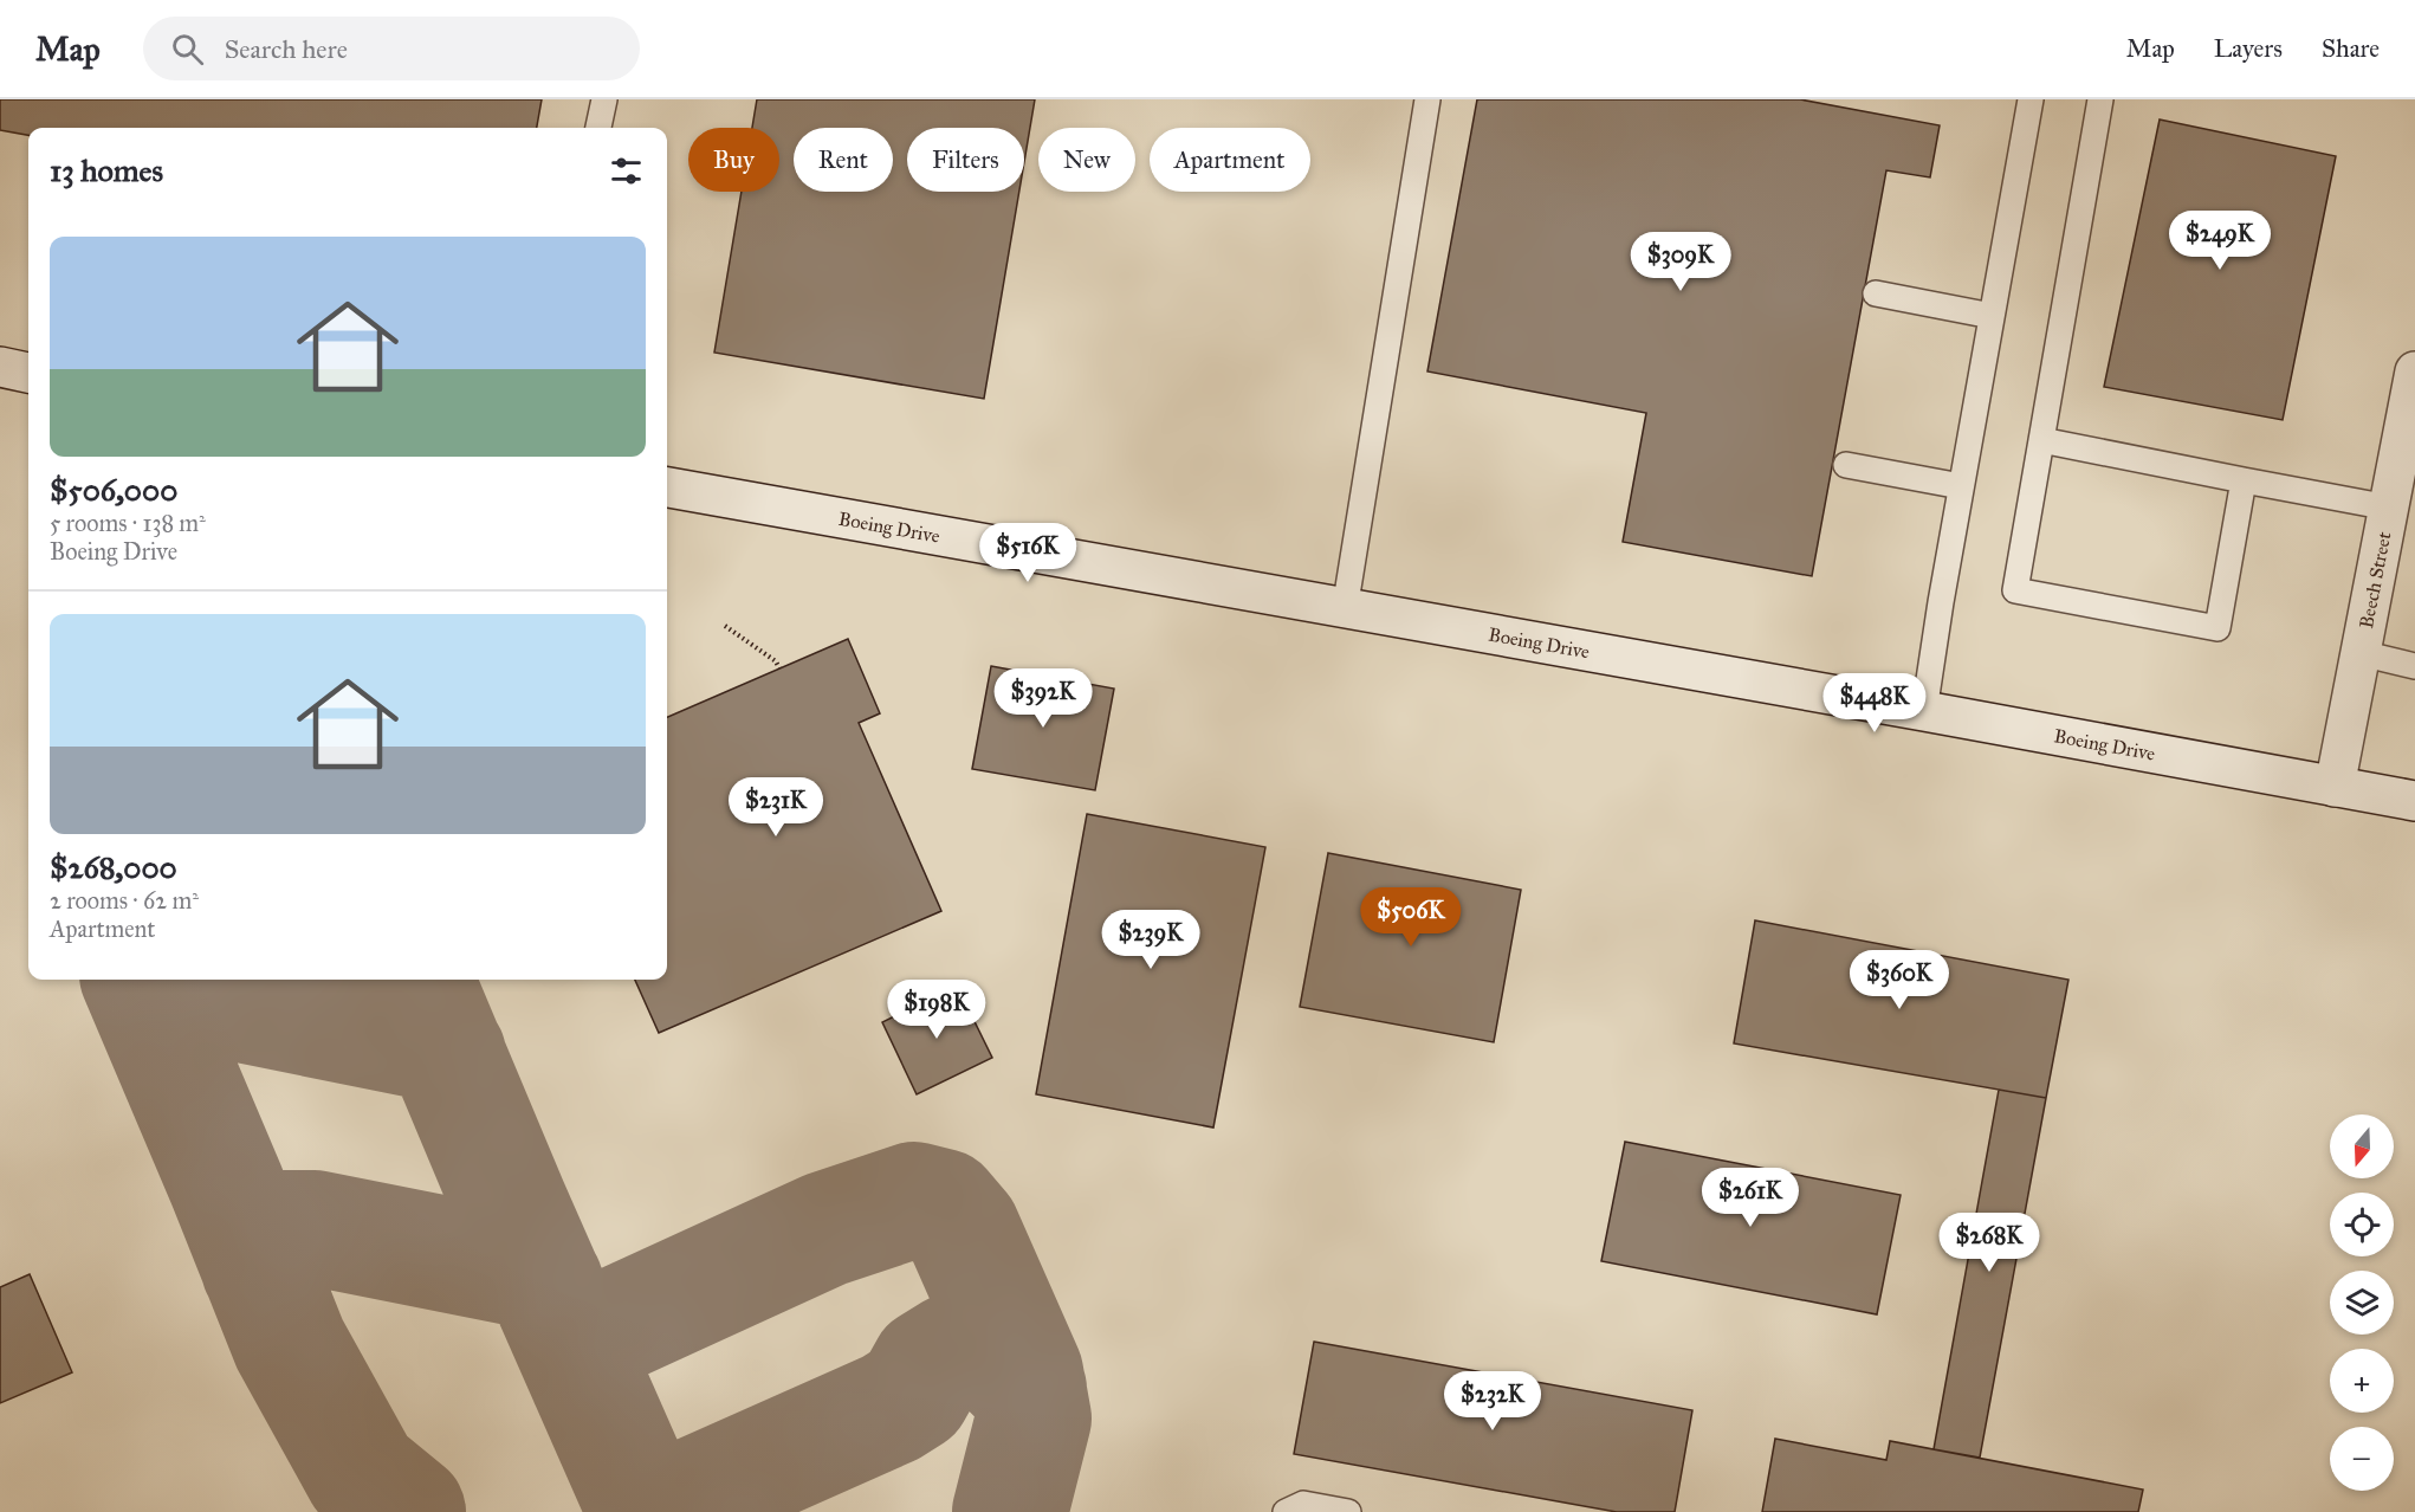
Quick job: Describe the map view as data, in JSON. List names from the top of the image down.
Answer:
{
  "streets": {
    "street": ["Boeing Drive", "Beech Street"]
  },
  "crossings": [
    ["Boeing Drive", "Beech Street"]
  ],
  "north": "bottom",
  "page": {
    "header": "Map",
    "search": "Search here",
    "nav": ["Map", "Layers", "Share"],
    "chip": [
      "Buy",
      "Rent",
      "Filters",
      "New",
      "Apartment"
    ],
    "heading": "13 homes",
    "price": [
      "$249K",
      "$309K",
      "$516K",
      "$392K",
      "$448K",
      "$231K",
      "$506K",
      "$239K",
      "$360K",
      "$198K",
      "$261K",
      "$268K",
      "$232K"
    ],
    "list": [
      {
        "name": "$506,000",
        "note": "5 rooms · 138 m² · Boeing Drive"
      },
      {
        "name": "$268,000",
        "note": "2 rooms · 62 m² · Apartment"
      }
    ],
    "map_buttons": ["+", "−"]
  }
}
